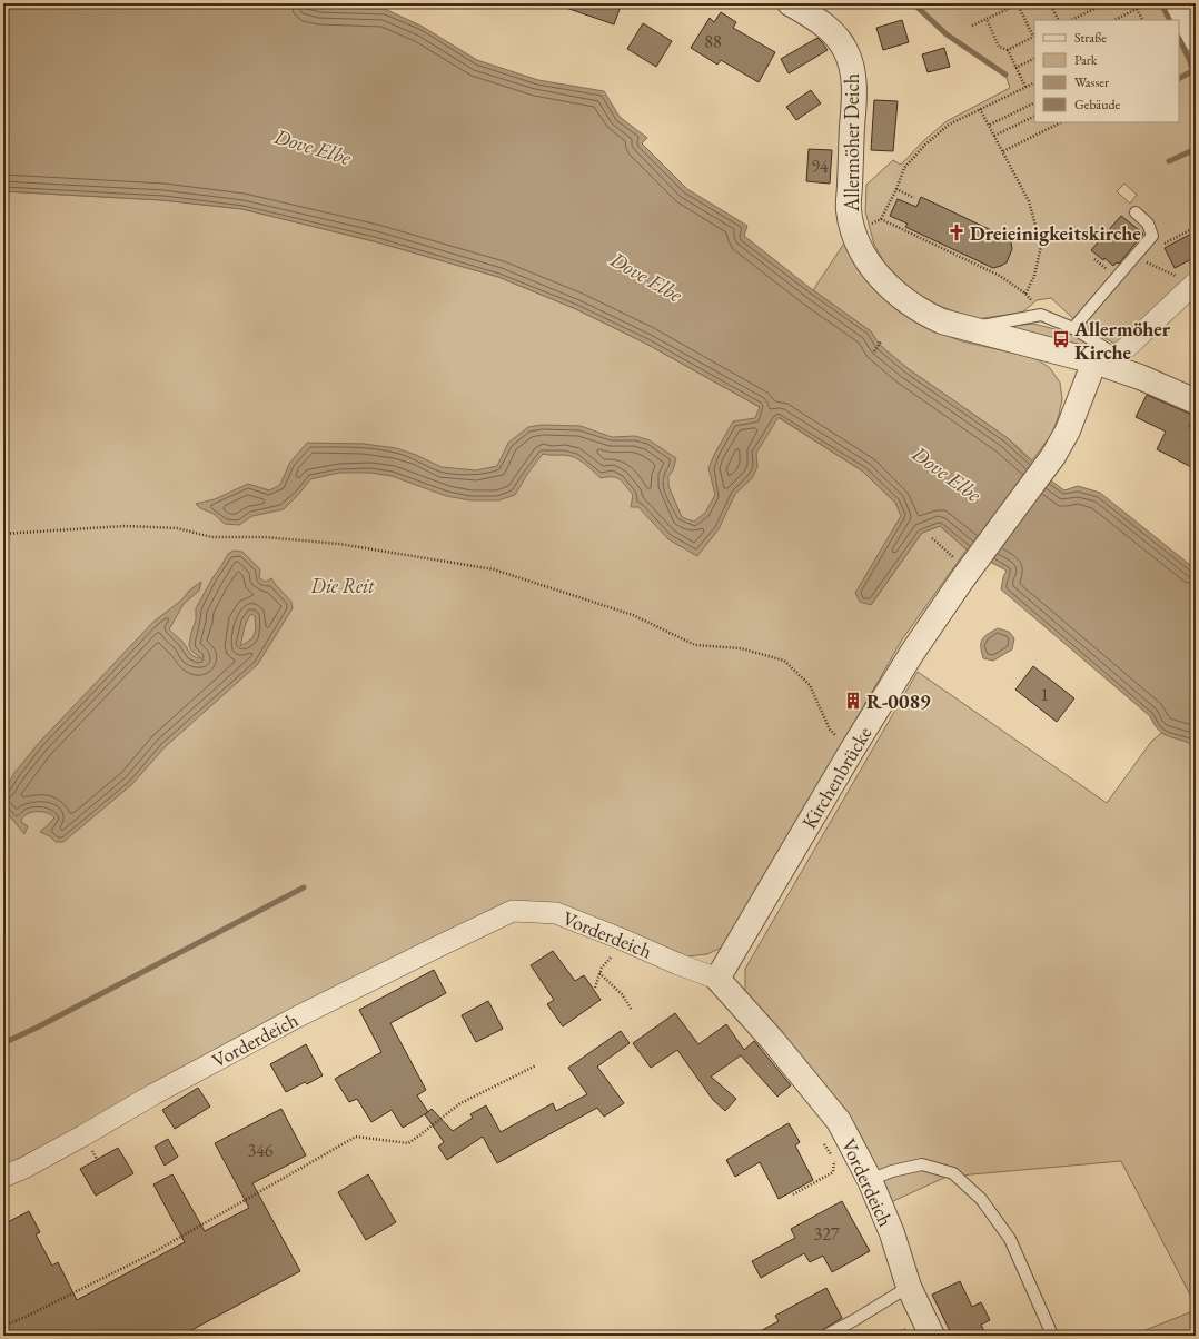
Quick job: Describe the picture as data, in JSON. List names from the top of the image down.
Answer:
{
  "streets": {
    "street": ["Allermöher Deich", "Kirchenbrücke", "Vorderdeich"]
  },
  "crossings": [
    ["Allermöher Deich", "Kirchenbrücke"],
    ["Kirchenbrücke", "Vorderdeich"]
  ],
  "water": ["Dove Elbe"],
  "parks": ["Die Reit"],
  "places": {
    "church": ["Dreieinigkeitskirche"],
    "bus stop": ["Allermöher Kirche"],
    "building": ["R-0089"]
  },
  "house_numbers": [
    "88",
    "94",
    "1",
    "346",
    "327"
  ],
  "legend": [
    "Straße",
    "Park",
    "Wasser",
    "Gebäude"
  ]
}
